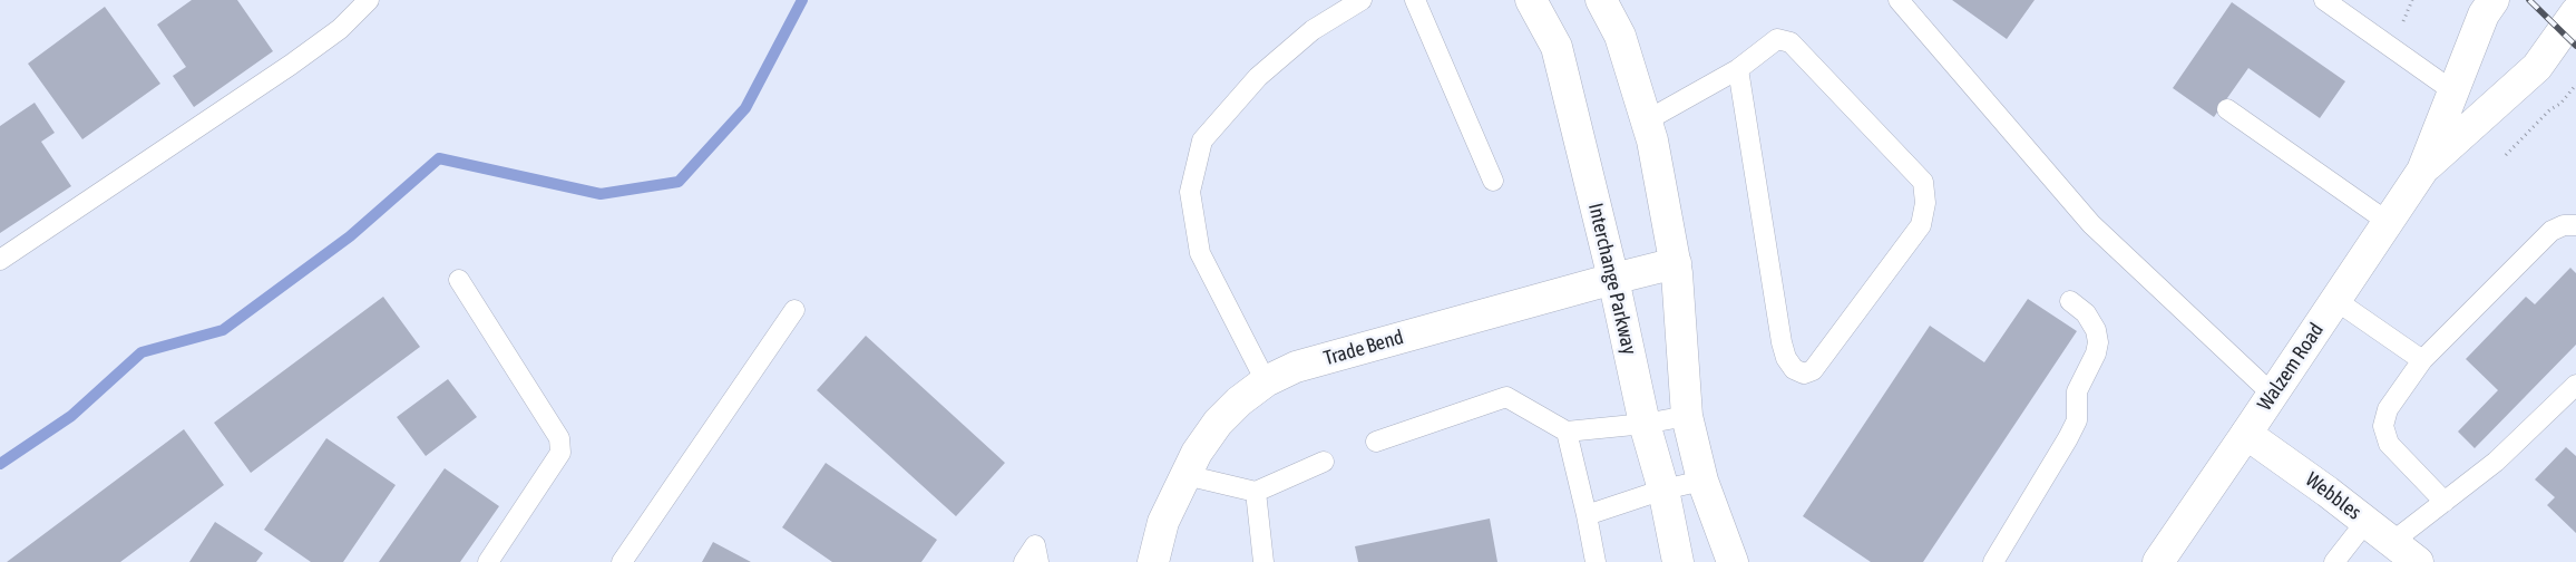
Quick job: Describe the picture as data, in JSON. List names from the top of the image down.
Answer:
{
  "streets": {
    "street": [
      "Interchange Parkway",
      "Trade Bend",
      "Walzem Road",
      "Webbles"
    ]
  },
  "crossings": [
    ["Interchange Parkway", "Trade Bend"],
    ["Walzem Road", "Webbles"]
  ]
}
